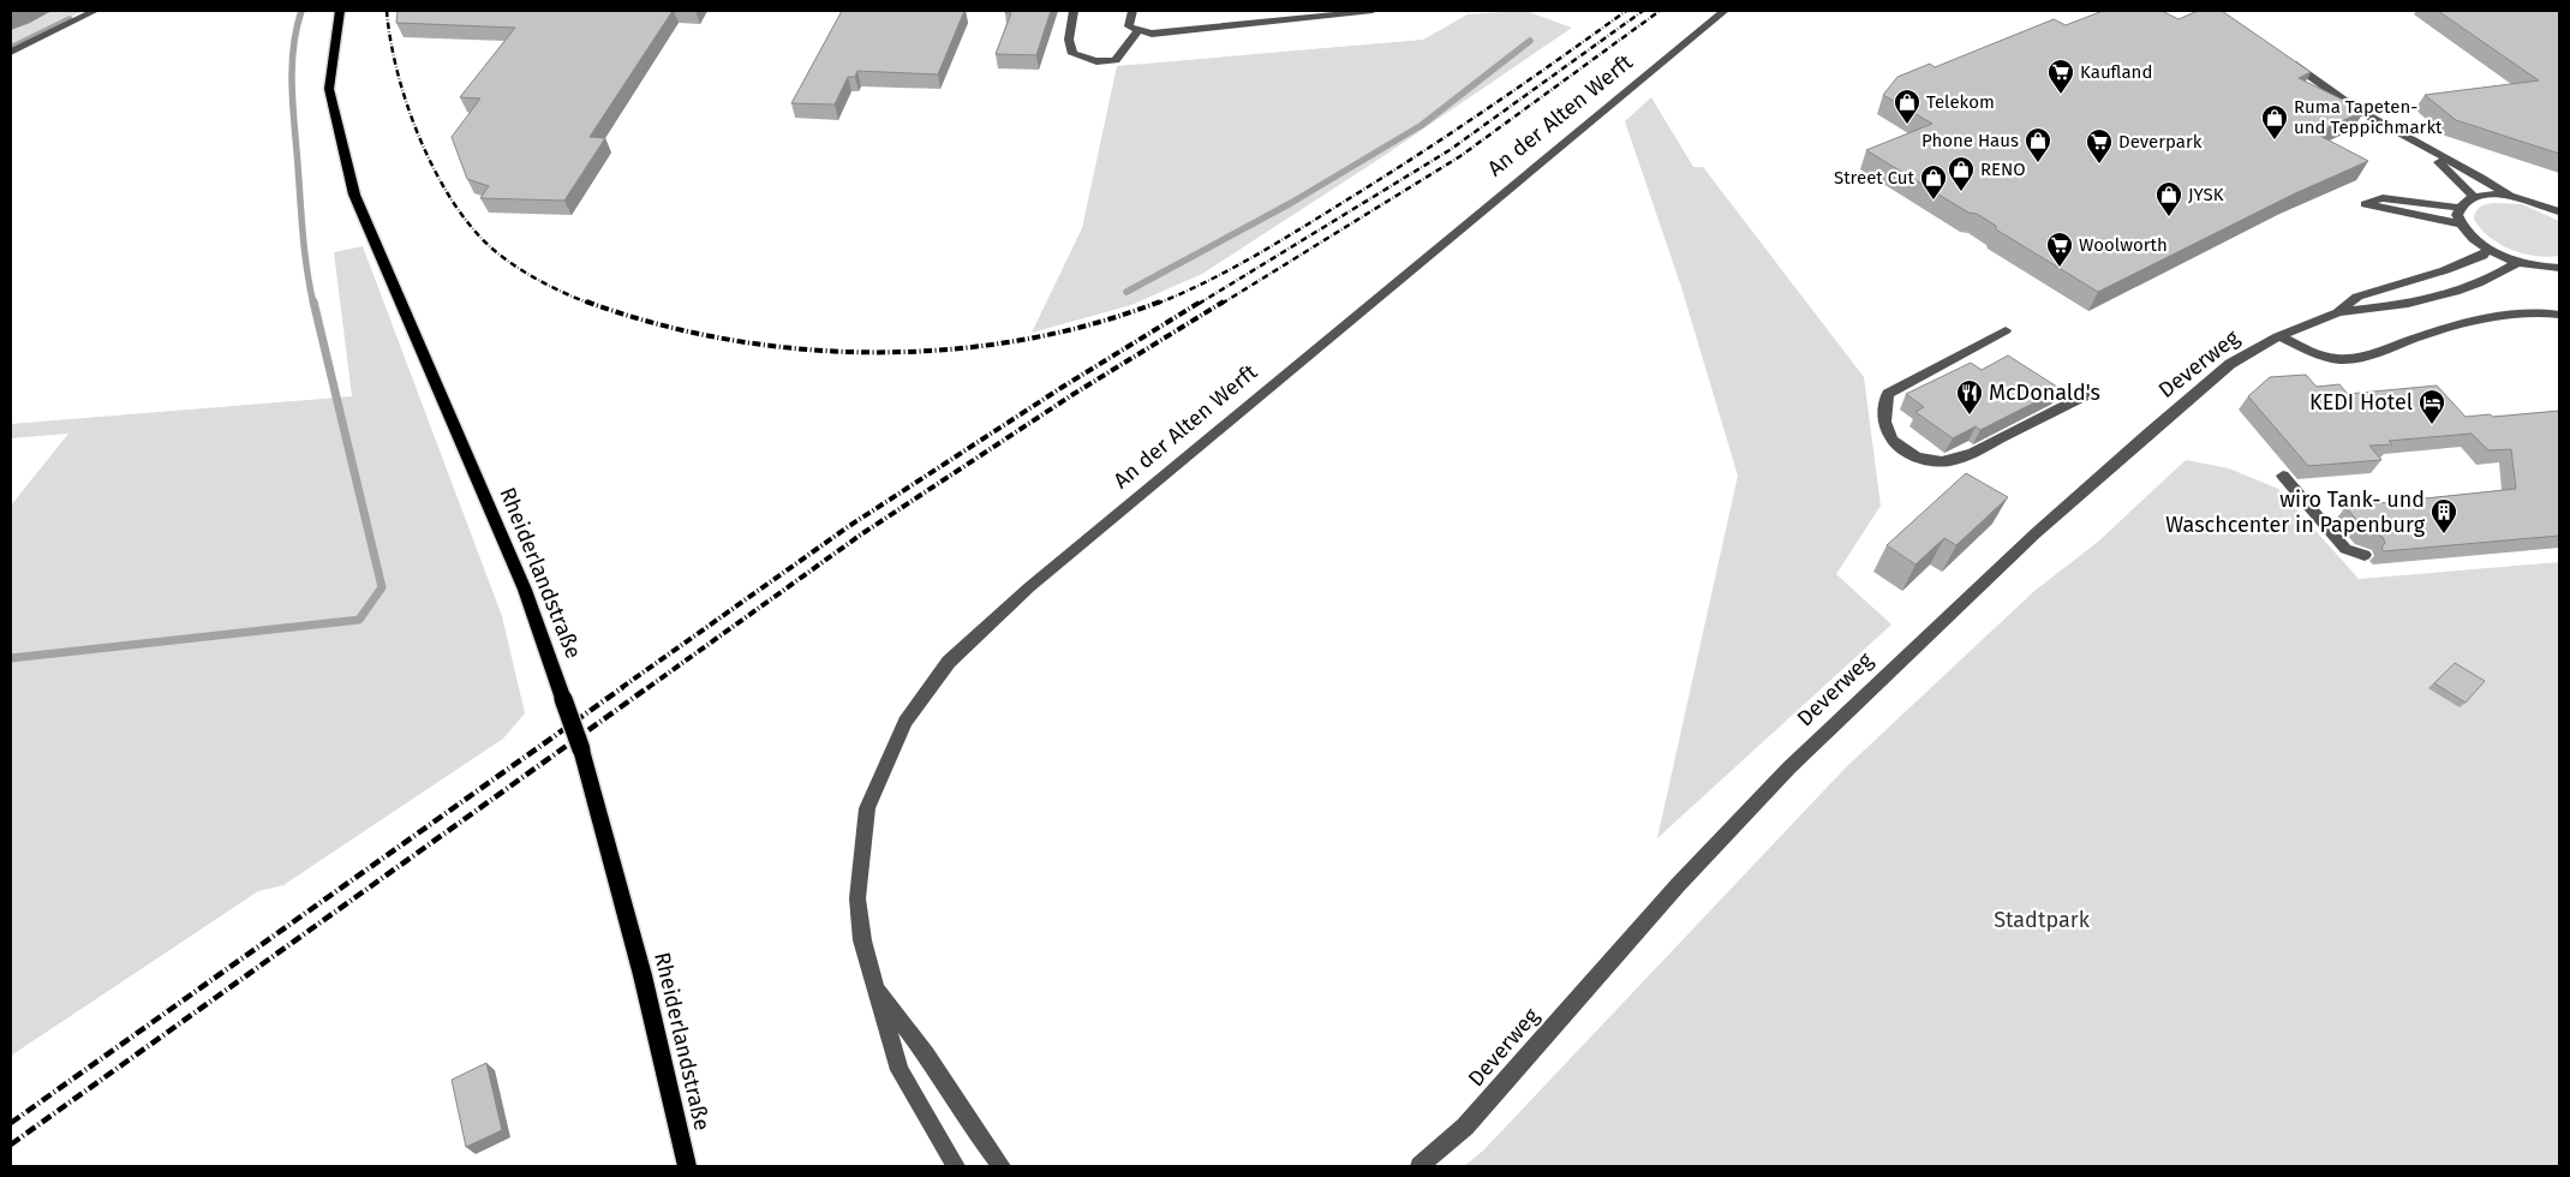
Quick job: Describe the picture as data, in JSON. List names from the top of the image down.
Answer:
{
  "streets": {
    "main road": ["Rheiderlandstraße"],
    "street": ["An der Alten Werft", "Deverweg"]
  },
  "parks": ["Stadtpark"],
  "places": {
    "supermarket": ["Kaufland", "Deverpark", "Woolworth"],
    "shop": [
      "Telekom",
      "Ruma Tapeten- und Teppichmarkt",
      "Phone Haus",
      "RENO",
      "Street Cut",
      "JYSK"
    ],
    "restaurant": ["McDonald's"],
    "hotel": ["KEDI Hotel"],
    "building": ["wiro Tank- und Waschcenter in Papenburg"]
  }
}
